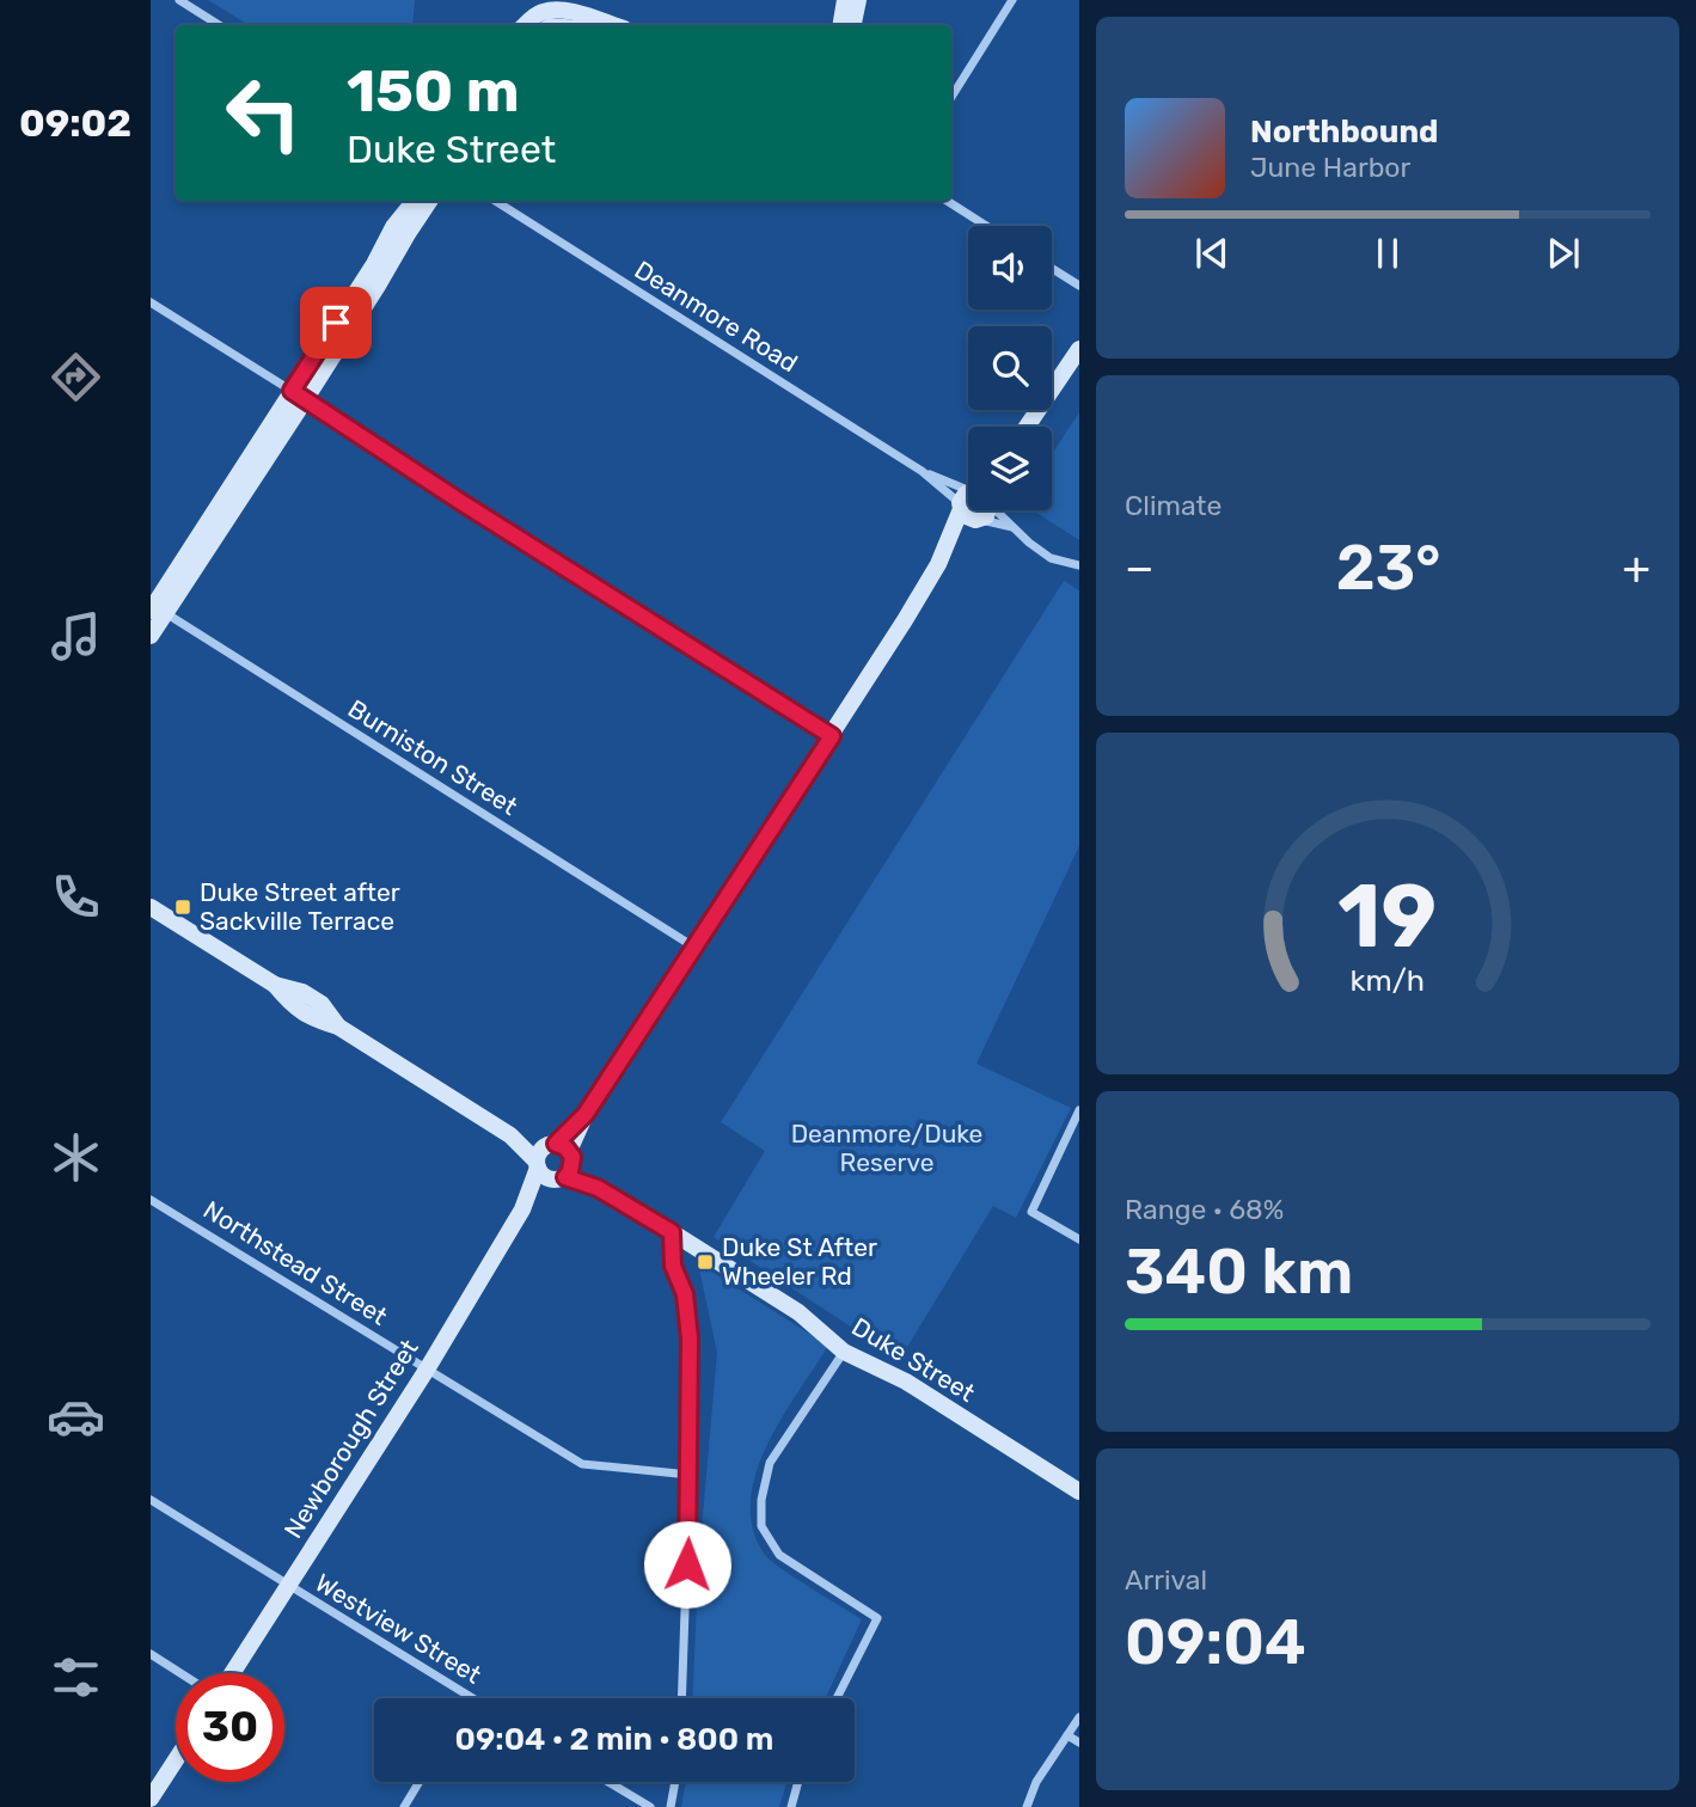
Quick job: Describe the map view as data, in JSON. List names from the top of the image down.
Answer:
{
  "streets": {
    "main road": ["Duke Street", "Newborough Street"],
    "street": [
      "Deanmore Road",
      "Burniston Street",
      "Northstead Street",
      "Westview Street"
    ]
  },
  "crossings": [
    ["Burniston Street", "Newborough Street"],
    ["Northstead Street", "Newborough Street"],
    ["Duke Street", "Newborough Street"],
    ["Newborough Street", "Westview Street"]
  ],
  "parks": ["Deanmore/Duke Reserve"],
  "places": {
    "transit": ["Duke Street after Sackville Terrace", "Duke St After Wheeler Rd"]
  },
  "page": {
    "tabs": "09:02",
    "turn": ["150 m", "Duke Street"],
    "song": ["Northbound", "June Harbor"],
    "tile": [
      "Climate",
      ["Range · 68%", "340 km"],
      ["Arrival", "09:04"]
    ],
    "heat": ["−", "23°", "+"],
    "limit": "30",
    "trip": "09:04 · 2 min · 800 m",
    "gauge": ["19", "km/h"]
  }
}
